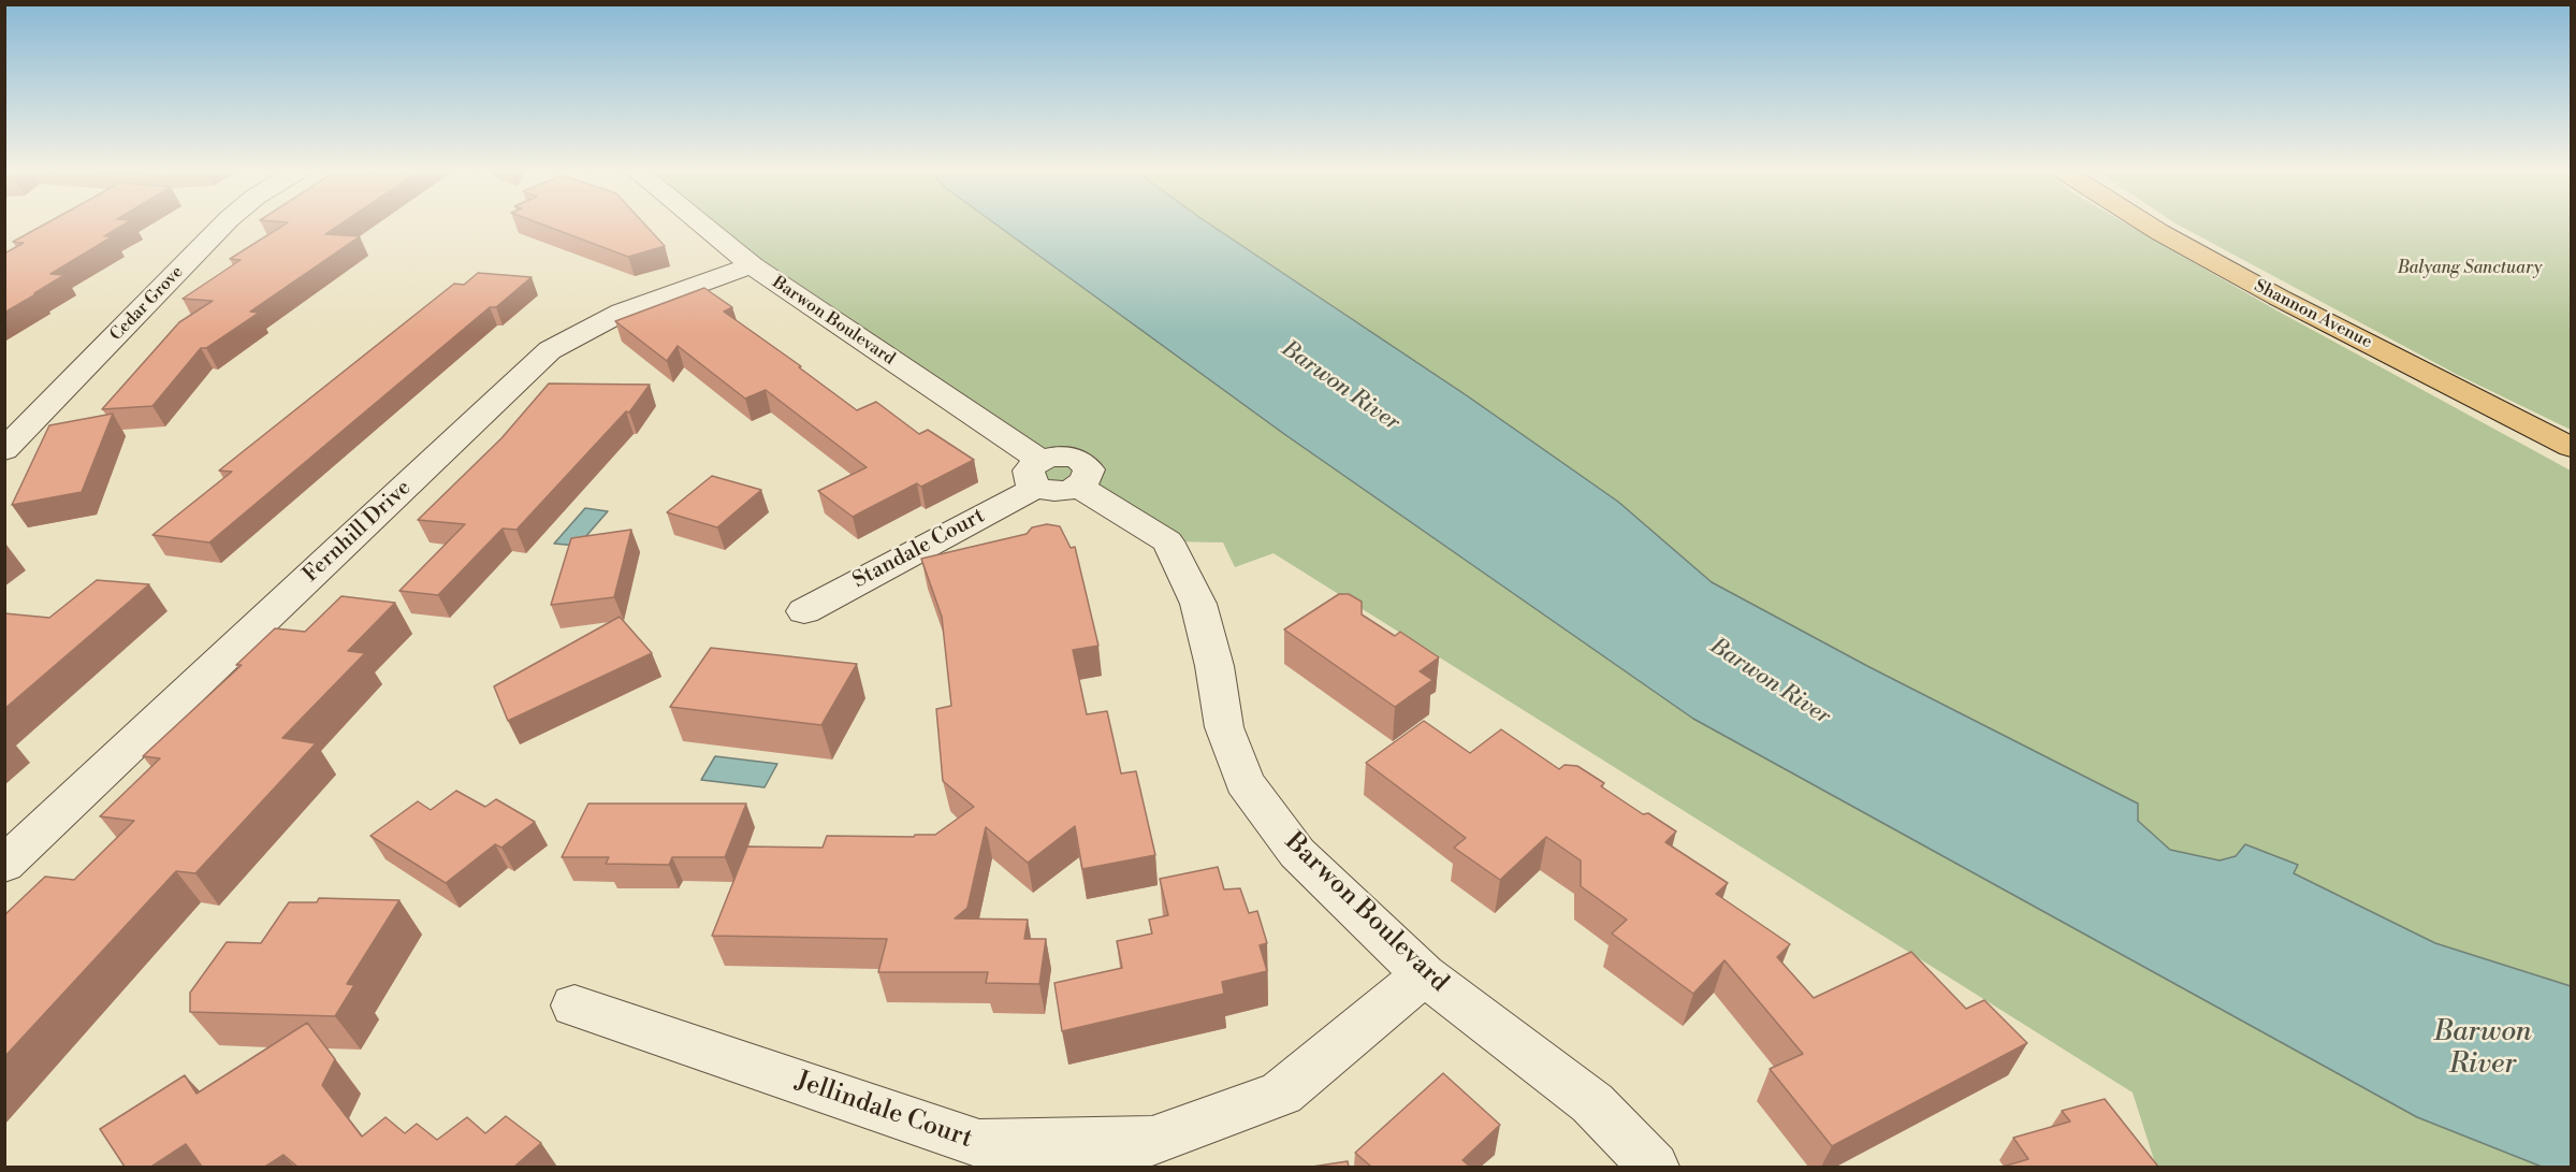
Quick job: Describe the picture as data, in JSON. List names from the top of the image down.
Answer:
{
  "streets": {
    "main road": ["Shannon Avenue"],
    "street": [
      "Cedar Grove",
      "Barwon Boulevard",
      "Fernhill Drive",
      "Standale Court",
      "Jellindale Court"
    ]
  },
  "crossings": [
    ["Barwon Boulevard", "Fernhill Drive"],
    ["Barwon Boulevard", "Standale Court"],
    ["Barwon Boulevard", "Jellindale Court"]
  ],
  "water": ["Barwon River"],
  "parks": ["Balyang Sanctuary"]
}
